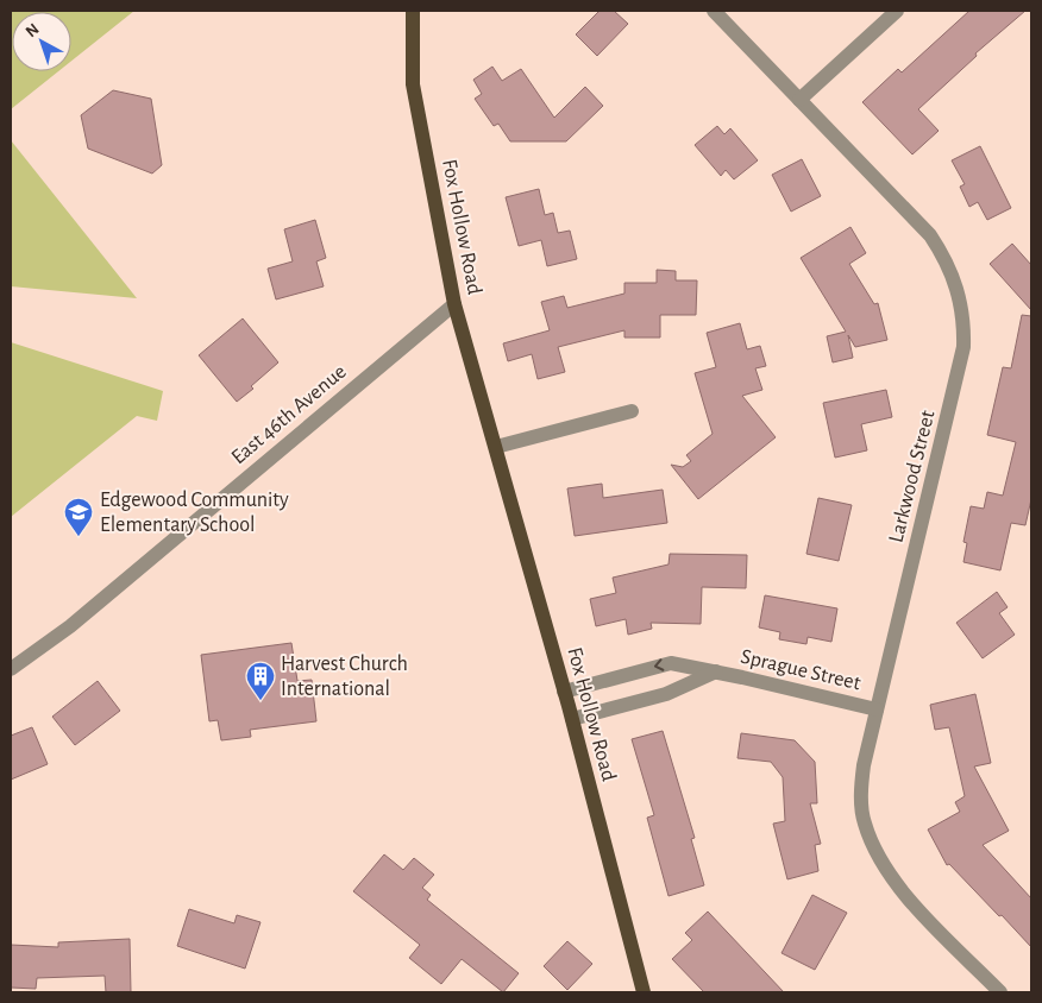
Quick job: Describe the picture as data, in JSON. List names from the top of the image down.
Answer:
{
  "streets": {
    "main road": ["Fox Hollow Road"],
    "street": ["East 46th Avenue", "Larkwood Street", "Sprague Street"]
  },
  "crossings": [
    ["Fox Hollow Road", "East 46th Avenue"],
    ["Fox Hollow Road", "Sprague Street"],
    ["Larkwood Street", "Sprague Street"]
  ],
  "places": {
    "school or university": ["Edgewood Community Elementary School"],
    "building": ["Harvest Church International"]
  },
  "north": "top left"
}
